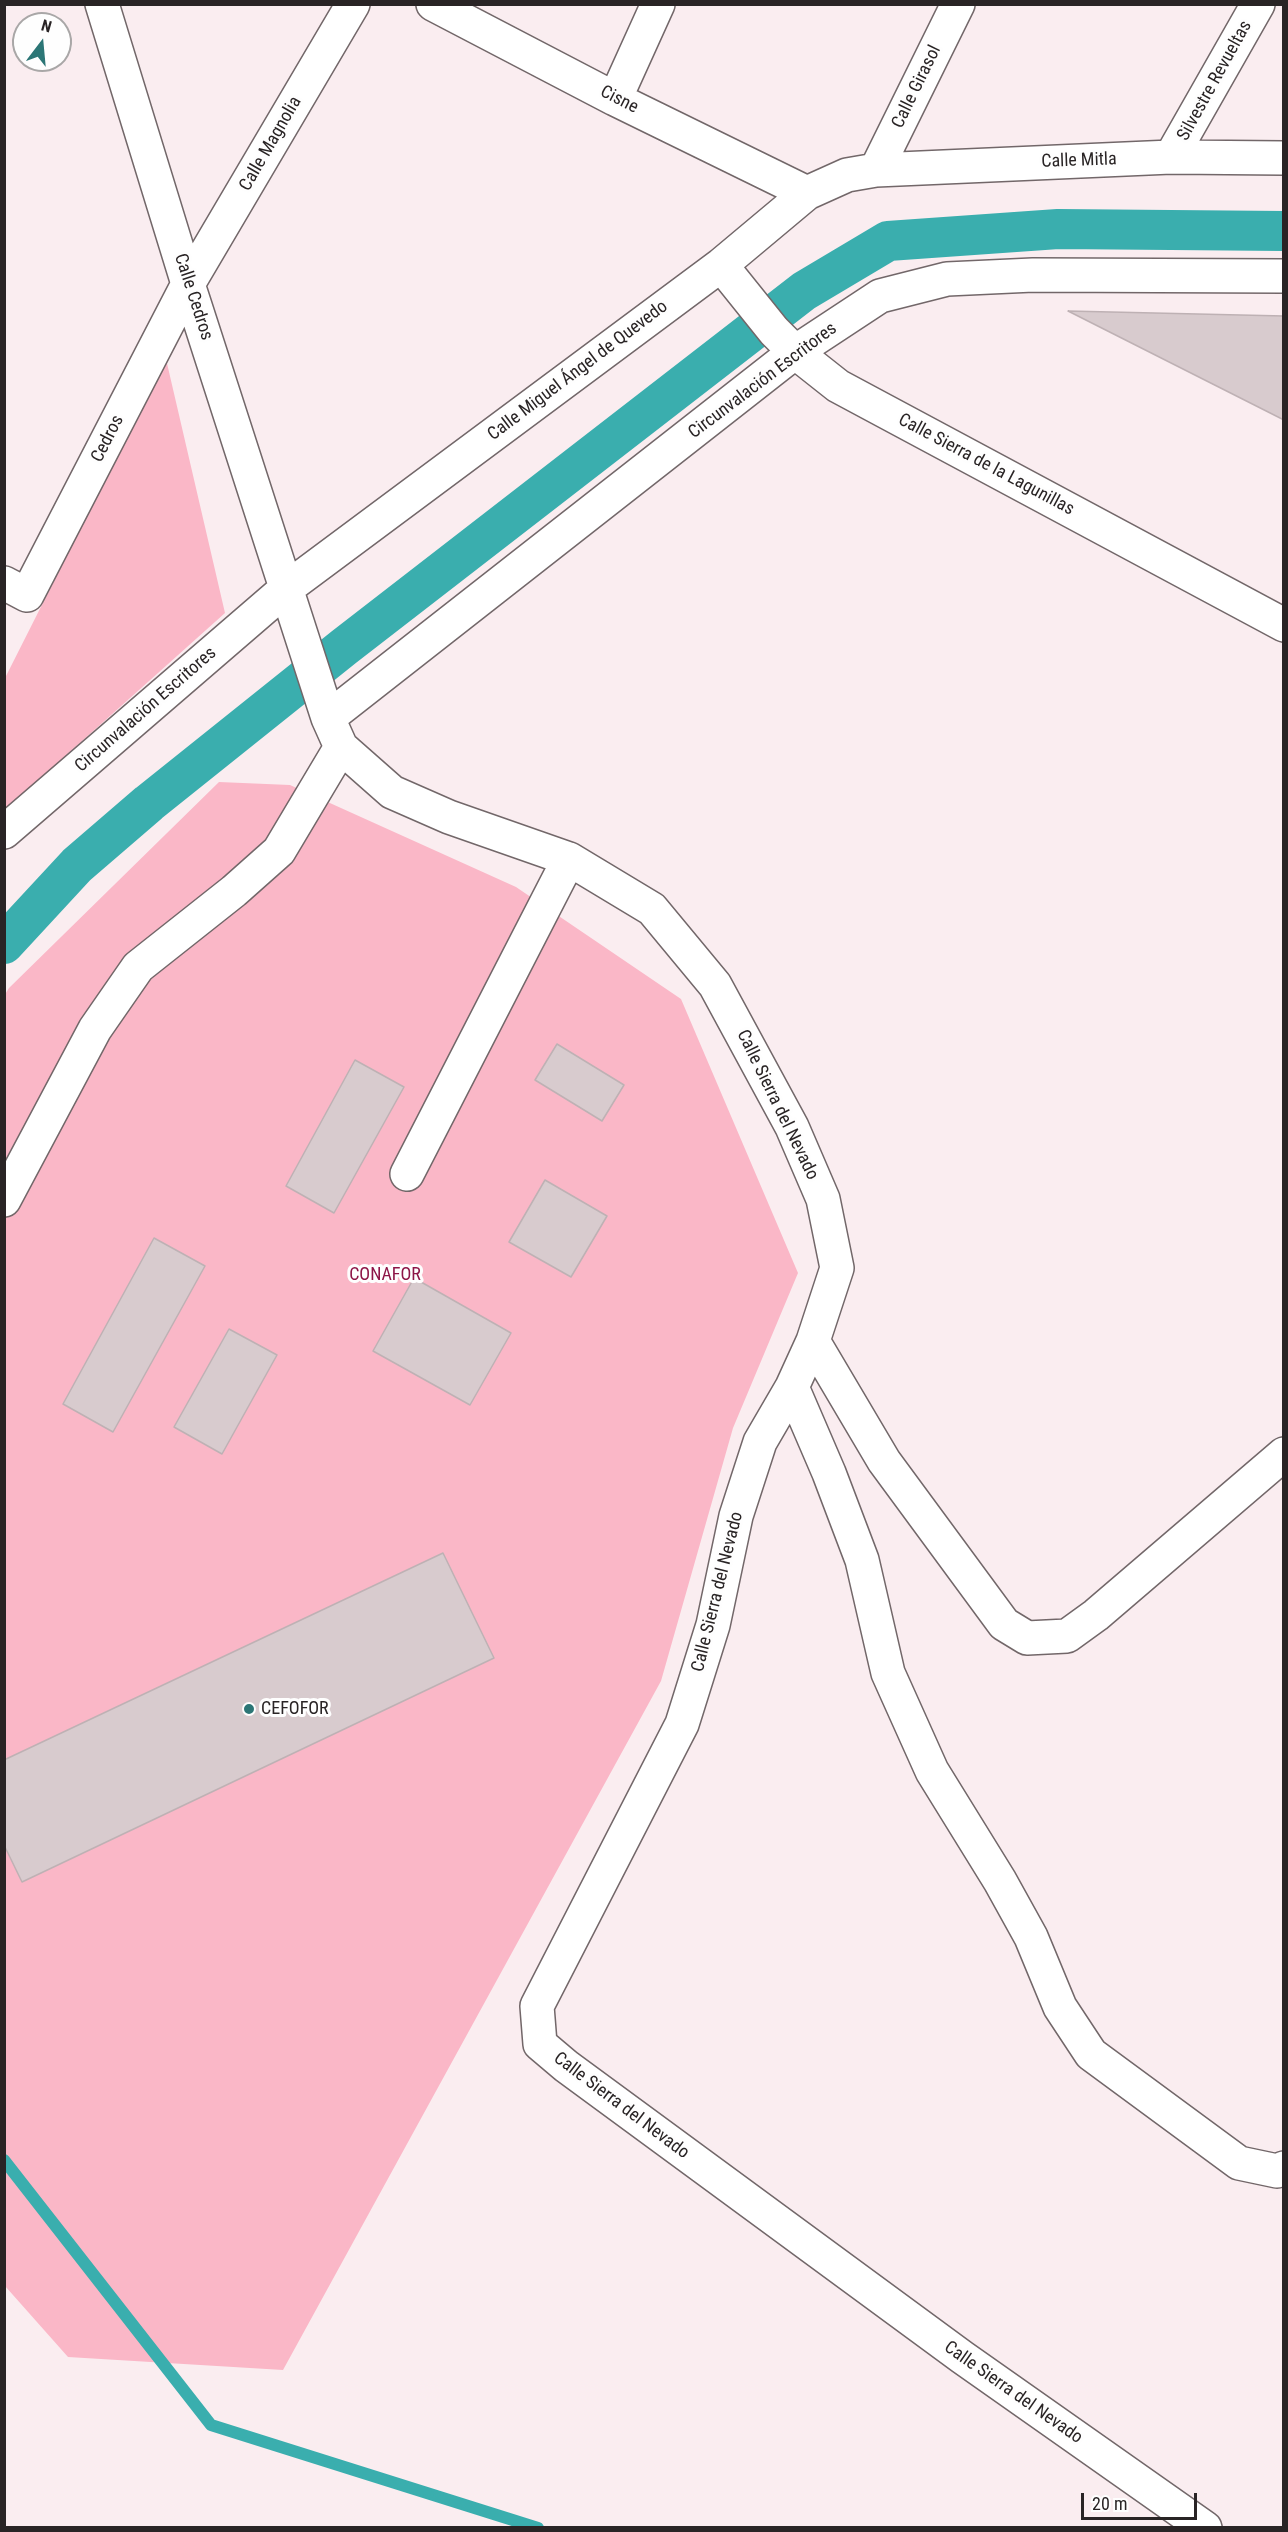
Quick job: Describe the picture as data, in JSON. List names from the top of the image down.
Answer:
{
  "streets": {
    "street": [
      "Silvestre Revueltas",
      "Calle Girasol",
      "Cisne",
      "Calle Magnolia",
      "Calle Mitla",
      "Calle Cedros",
      "Calle Miguel Ángel de Quevedo",
      "Circunvalación Escritores",
      "Cedros",
      "Calle Sierra de la Lagunillas",
      "Calle Sierra del Nevado"
    ]
  },
  "crossings": [
    ["Silvestre Revueltas", "Calle Mitla"],
    ["Calle Girasol", "Calle Mitla"],
    ["Calle Girasol", "Calle Miguel Ángel de Quevedo"],
    ["Cisne", "Calle Miguel Ángel de Quevedo"],
    ["Calle Magnolia", "Calle Cedros"],
    ["Calle Magnolia", "Cedros"],
    ["Calle Mitla", "Calle Miguel Ángel de Quevedo"],
    ["Calle Cedros", "Calle Miguel Ángel de Quevedo"],
    ["Calle Cedros", "Circunvalación Escritores"],
    ["Calle Cedros", "Cedros"],
    ["Calle Miguel Ángel de Quevedo", "Circunvalación Escritores"],
    ["Calle Miguel Ángel de Quevedo", "Calle Sierra de la Lagunillas"],
    ["Circunvalación Escritores", "Calle Sierra de la Lagunillas"],
    ["Circunvalación Escritores", "Calle Sierra del Nevado"]
  ],
  "parks": ["CONAFOR"],
  "places": ["CEFOFOR"],
  "scale_bar": "20 m",
  "north": "top"
}
